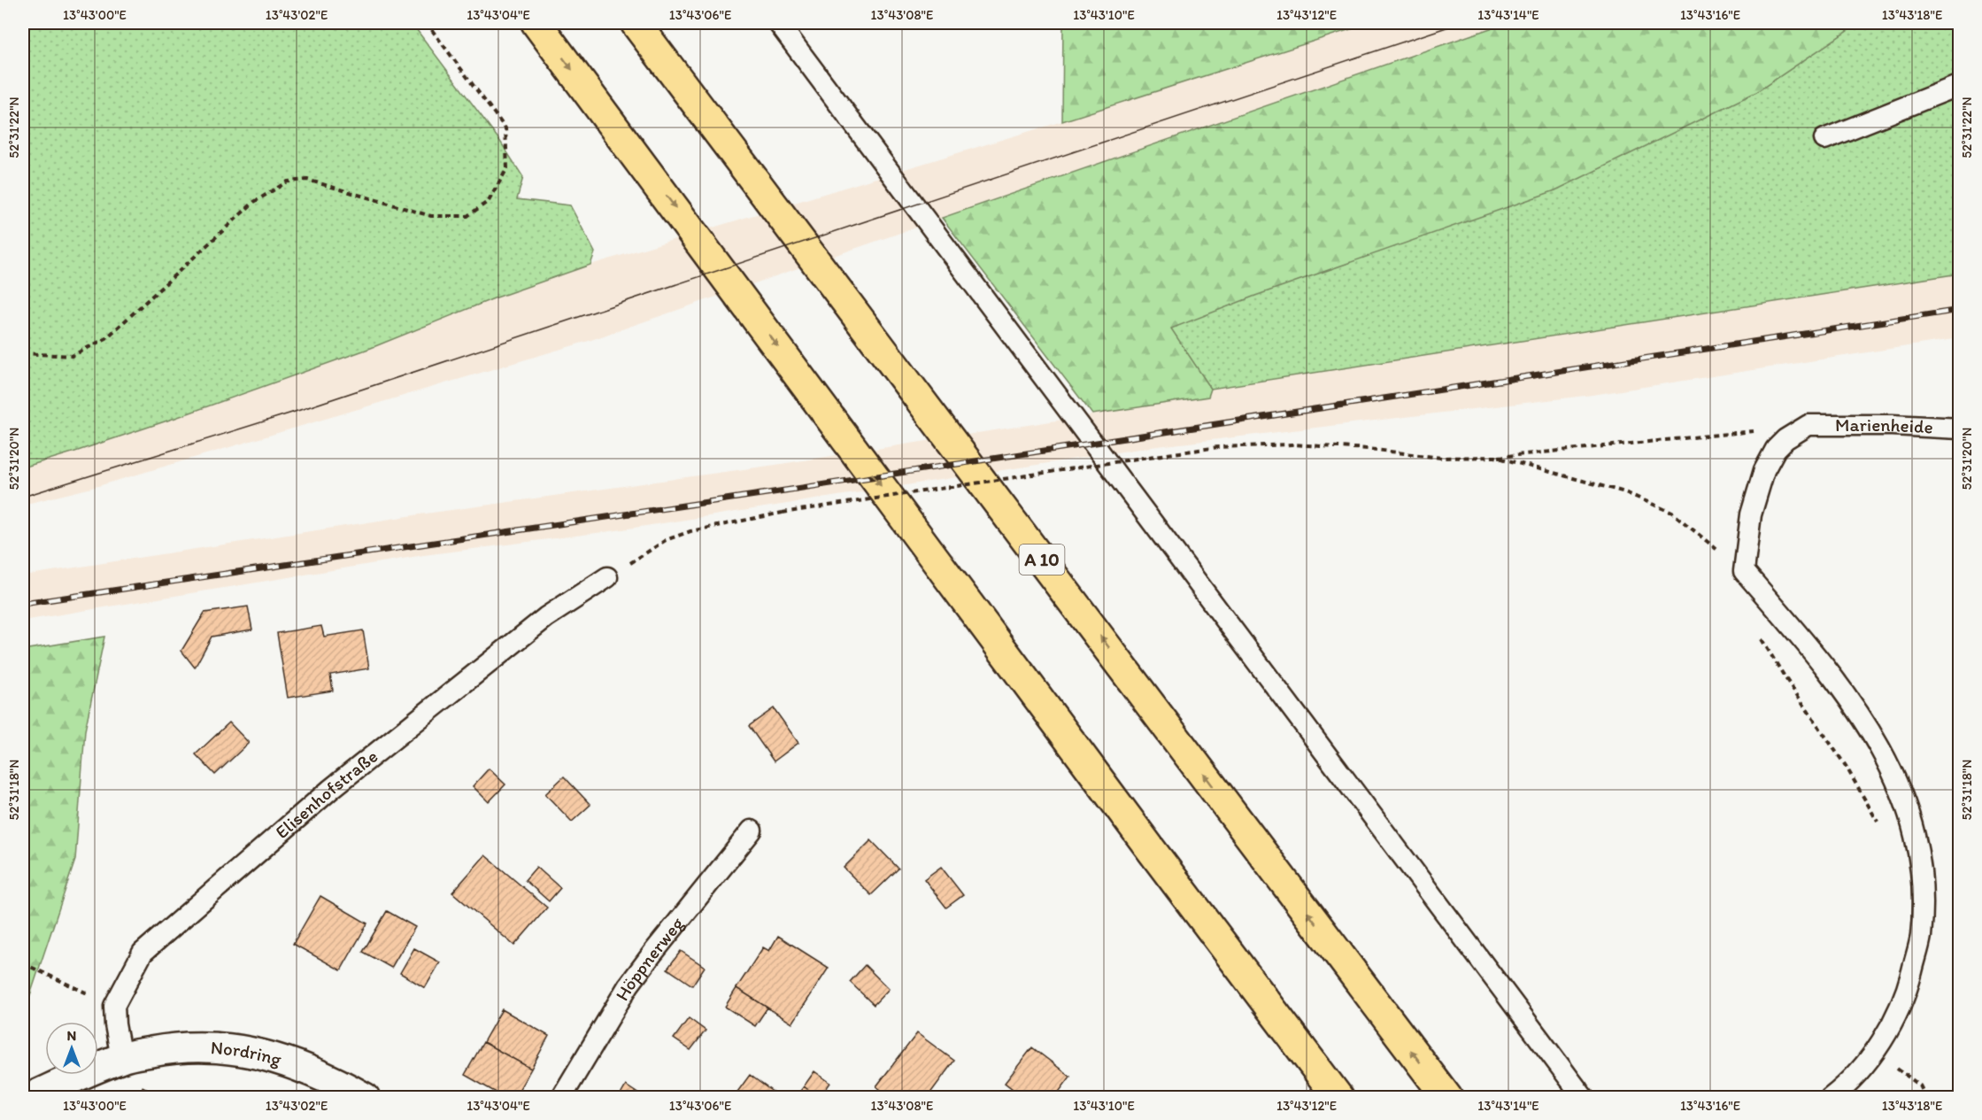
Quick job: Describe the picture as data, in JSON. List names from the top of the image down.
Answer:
{
  "streets": {
    "highway": ["A 10"],
    "street": ["Nordring"],
    "lane": ["Marienheide", "Elisenhofstraße", "Höppnerweg"]
  },
  "north": "top",
  "coordinates": [
    "13°43'00\"E",
    "13°43'02\"E",
    "13°43'04\"E",
    "13°43'06\"E",
    "13°43'08\"E",
    "13°43'10\"E",
    "13°43'12\"E",
    "13°43'14\"E",
    "13°43'16\"E",
    "13°43'18\"E",
    "52°31'22\"N",
    "52°31'20\"N",
    "52°31'18\"N"
  ]
}
